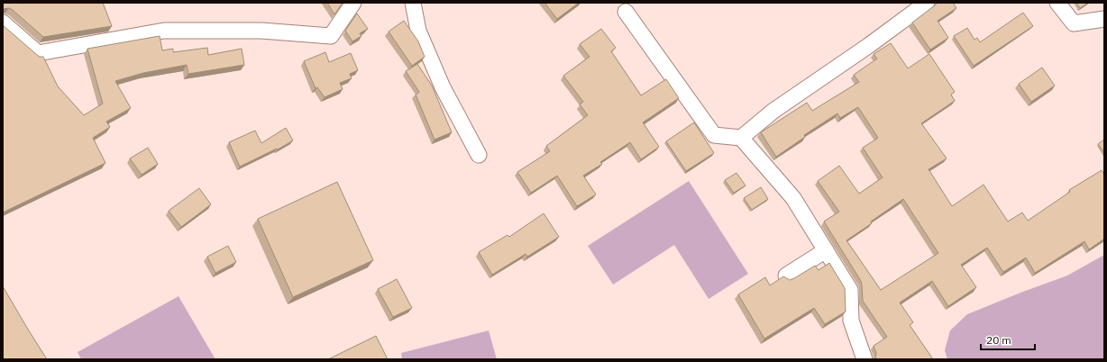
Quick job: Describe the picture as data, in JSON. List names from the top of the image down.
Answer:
{
  "scale_bar": "20 m"
}
